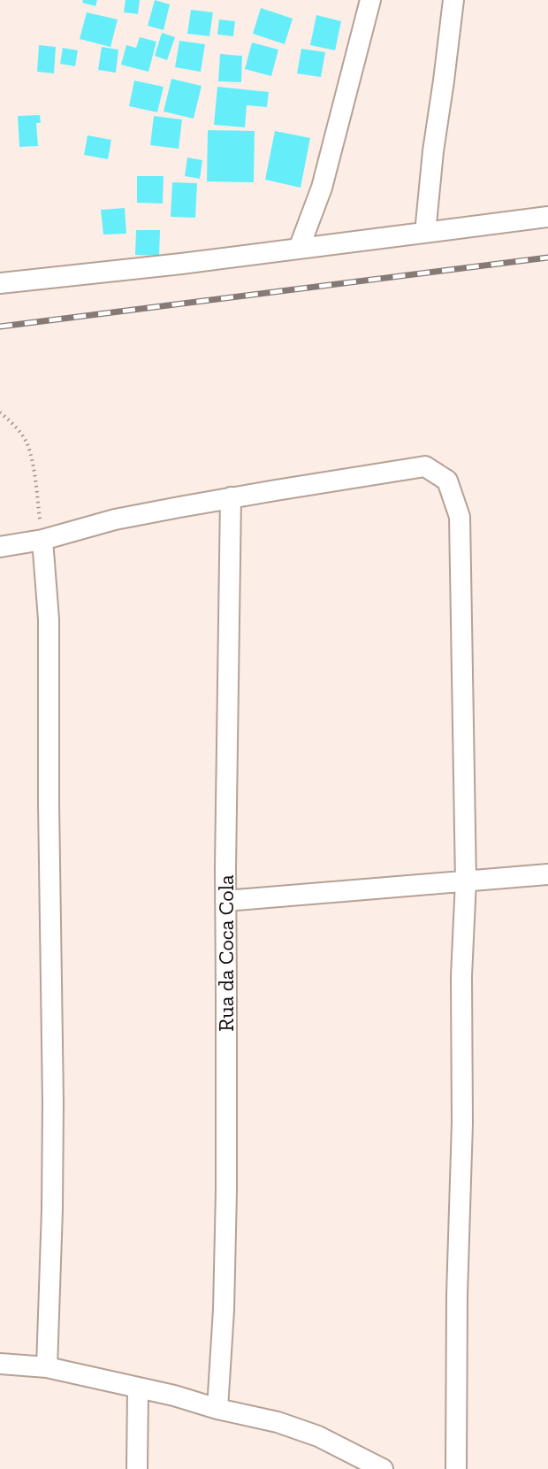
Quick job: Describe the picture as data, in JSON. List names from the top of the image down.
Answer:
{
  "streets": {
    "street": ["Rua da Coca Cola"]
  }
}
